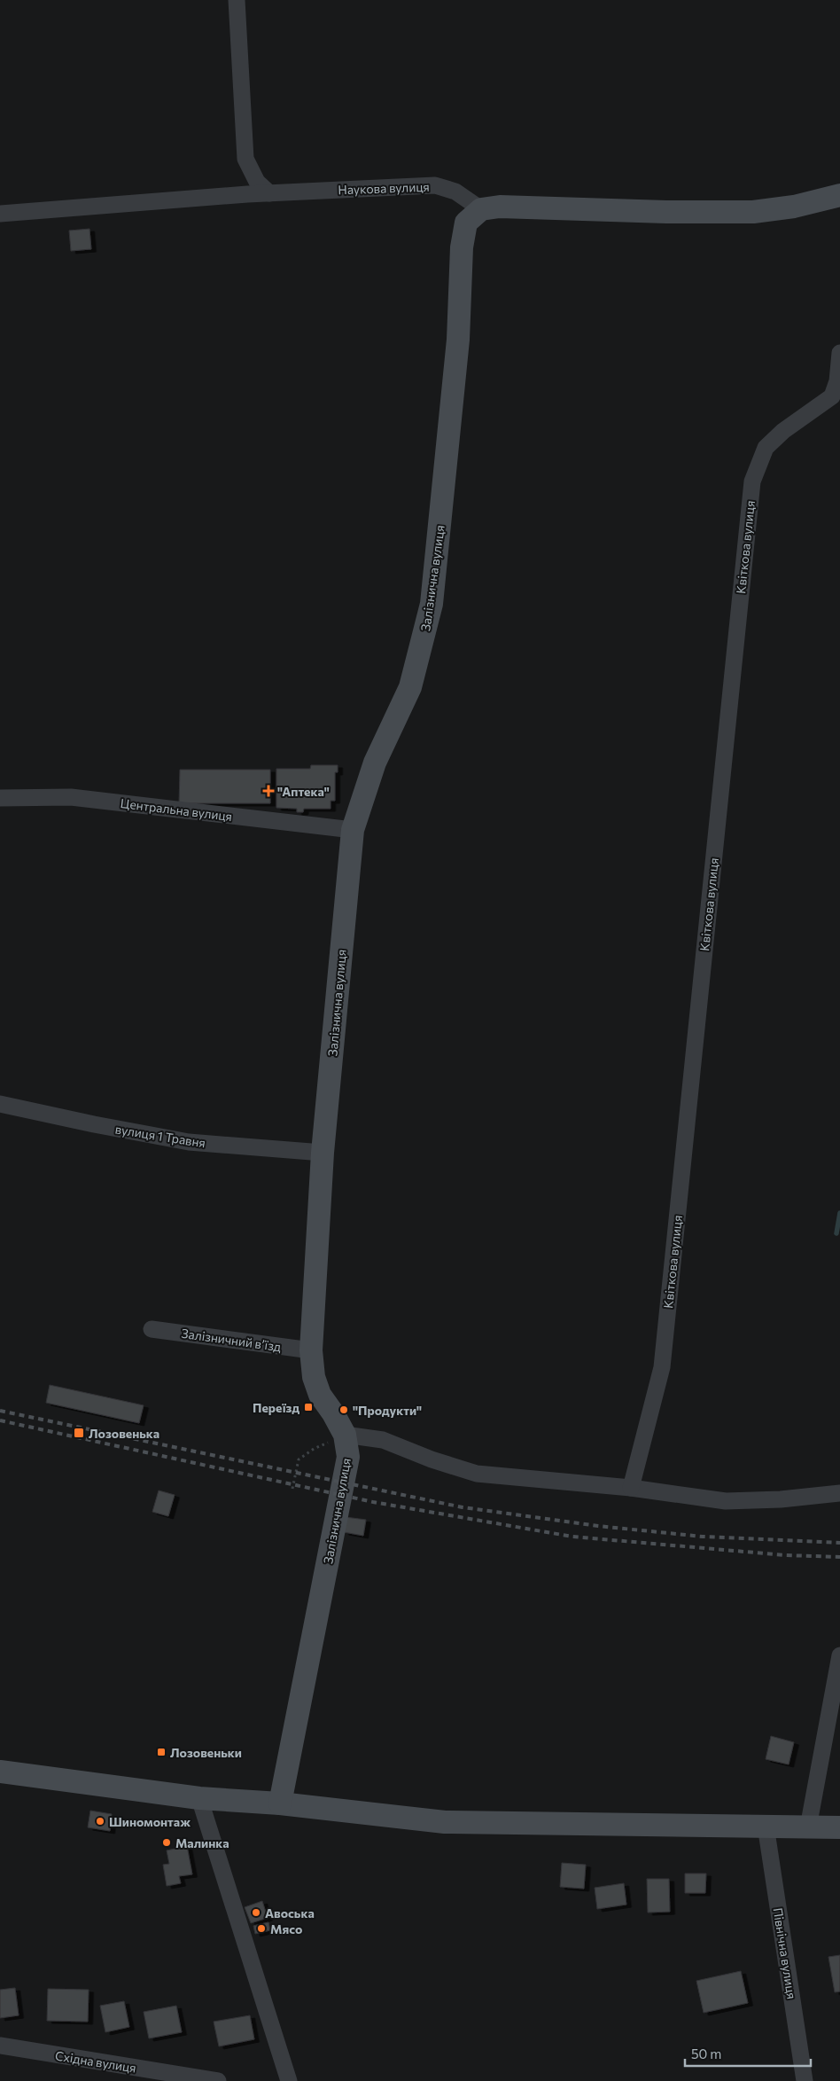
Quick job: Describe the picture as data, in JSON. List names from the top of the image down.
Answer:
{
  "streets": {
    "street": [
      "Наукова вулиця",
      "Квіткова вулиця",
      "Залізнична вулиця",
      "Центральна вулиця",
      "вулиця 1 Травня",
      "Залізничний в’їзд",
      "Північна вулиця",
      "Східна вулиця"
    ]
  },
  "crossings": [
    ["Наукова вулиця", "Залізнична вулиця"],
    ["Залізнична вулиця", "Центральна вулиця"],
    ["Залізнична вулиця", "вулиця 1 Травня"],
    ["Залізнична вулиця", "Залізничний в’їзд"]
  ],
  "places": {
    "health": ["\"Аптека\""],
    "transit": ["Переїзд", "Лозовенька", "Лозовеньки"],
    "other": [
      "\"Продукти\"",
      "Шиномонтаж",
      "Малинка",
      "Авоська",
      "Мясо"
    ]
  },
  "scale_bar": "50 m"
}
